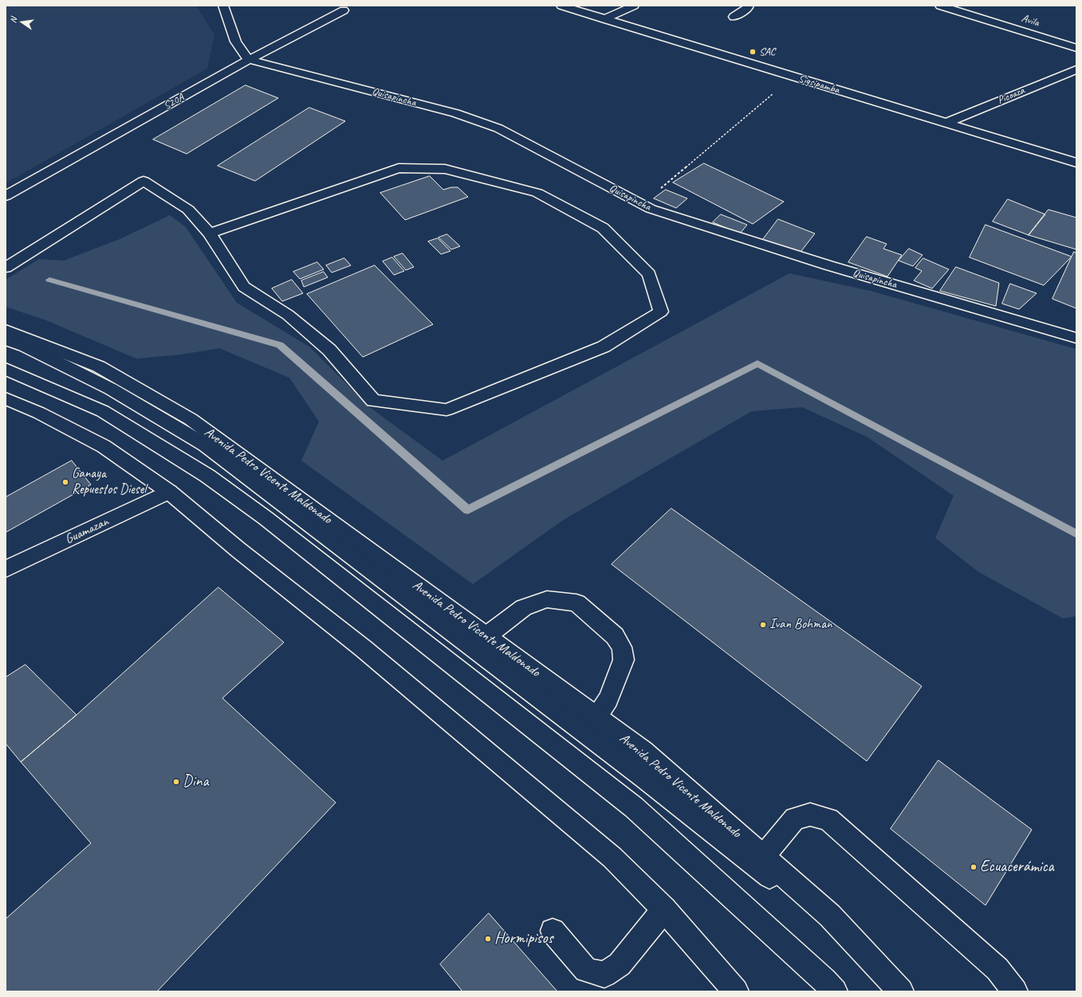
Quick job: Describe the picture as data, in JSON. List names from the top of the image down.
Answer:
{
  "streets": {
    "street": [
      "Avila",
      "Sigsipamba",
      "Picoaza",
      "Quisapincha",
      "S20A",
      "Avenida Pedro Vicente Maldonado",
      "Guamazan"
    ]
  },
  "crossings": [
    ["Sigsipamba", "Picoaza"],
    ["Quisapincha", "S20A"]
  ],
  "places": [
    "SAC",
    "Ganaya Repuestos Diesel",
    "Ivan Bohman",
    "Dina",
    "Ecuacerámica",
    "Hormipisos"
  ],
  "north": "left"
}
